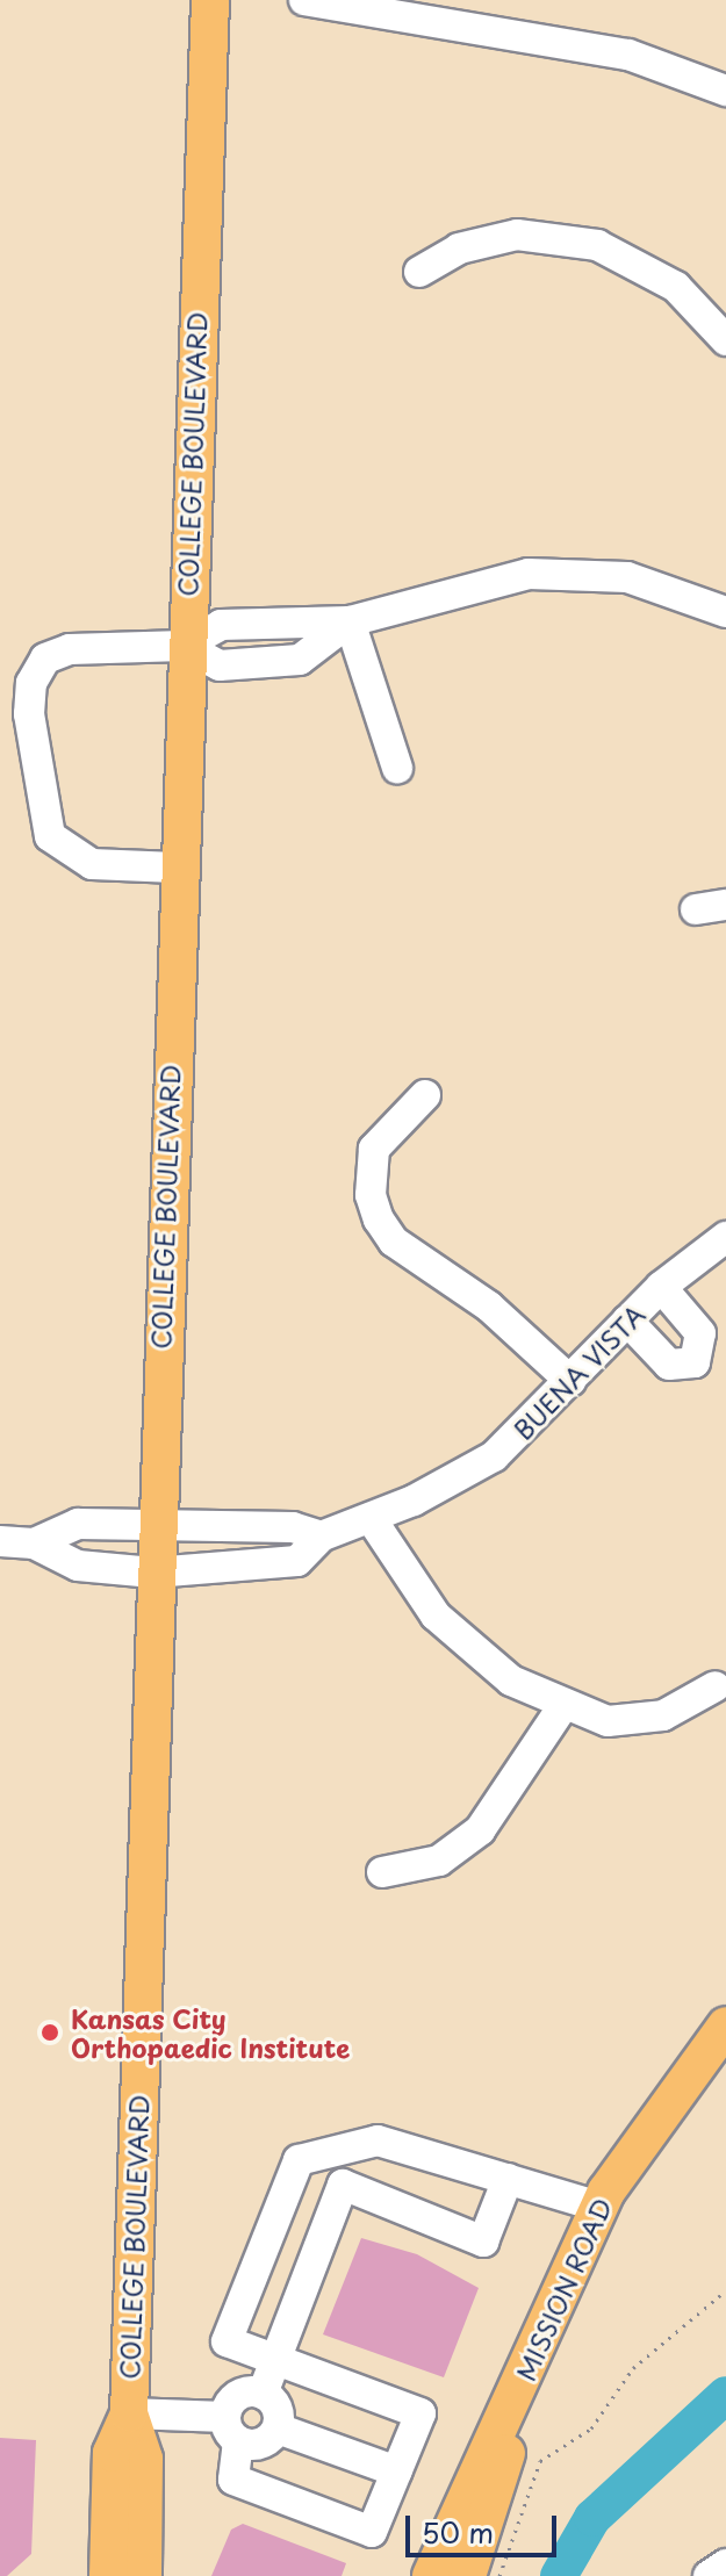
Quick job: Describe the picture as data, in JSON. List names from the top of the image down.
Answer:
{
  "streets": {
    "main road": ["COLLEGE BOULEVARD", "MISSION ROAD"],
    "street": ["BUENA VISTA"]
  },
  "crossings": [
    ["COLLEGE BOULEVARD", "BUENA VISTA"]
  ],
  "places": ["Kansas City Orthopaedic Institute"],
  "scale_bar": "50 m"
}
